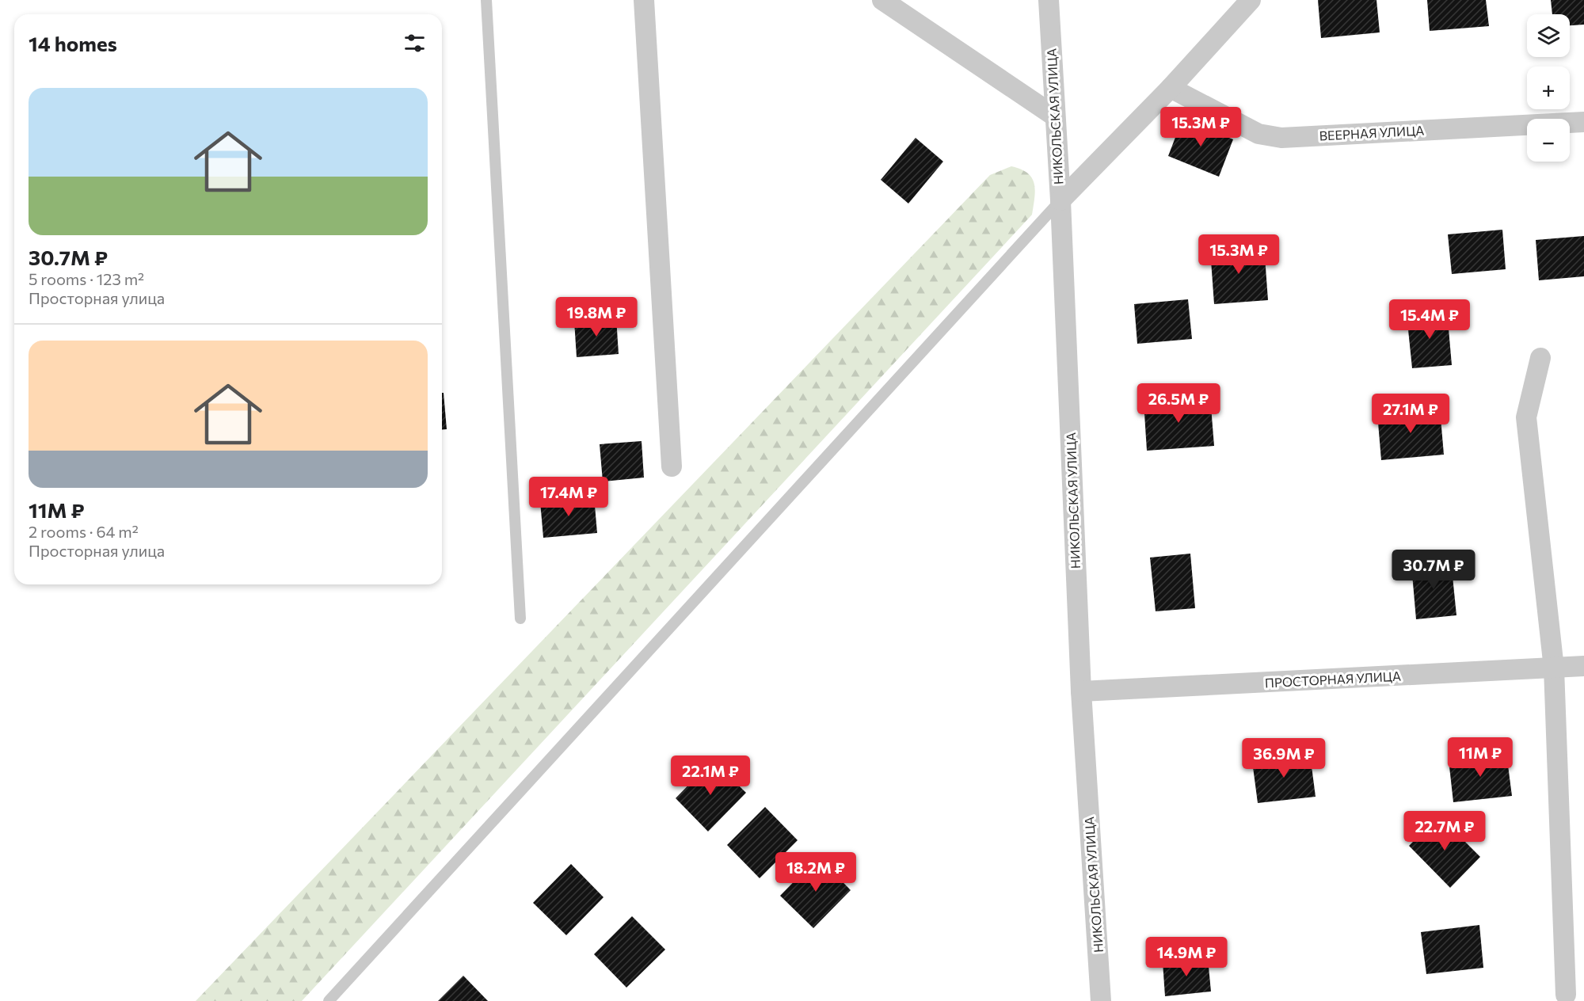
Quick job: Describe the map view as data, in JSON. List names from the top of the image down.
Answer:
{
  "streets": {
    "street": ["НИКОЛЬСКАЯ УЛИЦА", "ВЕЕРНАЯ УЛИЦА", "ПРОСТОРНАЯ УЛИЦА"]
  },
  "crossings": [
    ["НИКОЛЬСКАЯ УЛИЦА", "ПРОСТОРНАЯ УЛИЦА"]
  ],
  "page": {
    "map_buttons": ["+", "−"],
    "heading": "14 homes",
    "list": [
      {
        "name": "30.7M ₽",
        "note": "5 rooms · 123 m² · Просторная улица"
      },
      {
        "name": "11M ₽",
        "note": "2 rooms · 64 m² · Просторная улица"
      }
    ],
    "price": [
      "15.3M ₽",
      "15.3M ₽",
      "19.8M ₽",
      "15.4M ₽",
      "26.5M ₽",
      "27.1M ₽",
      "17.4M ₽",
      "30.7M ₽",
      "11M ₽",
      "36.9M ₽",
      "22.1M ₽",
      "22.7M ₽",
      "18.2M ₽",
      "14.9M ₽"
    ]
  }
}
